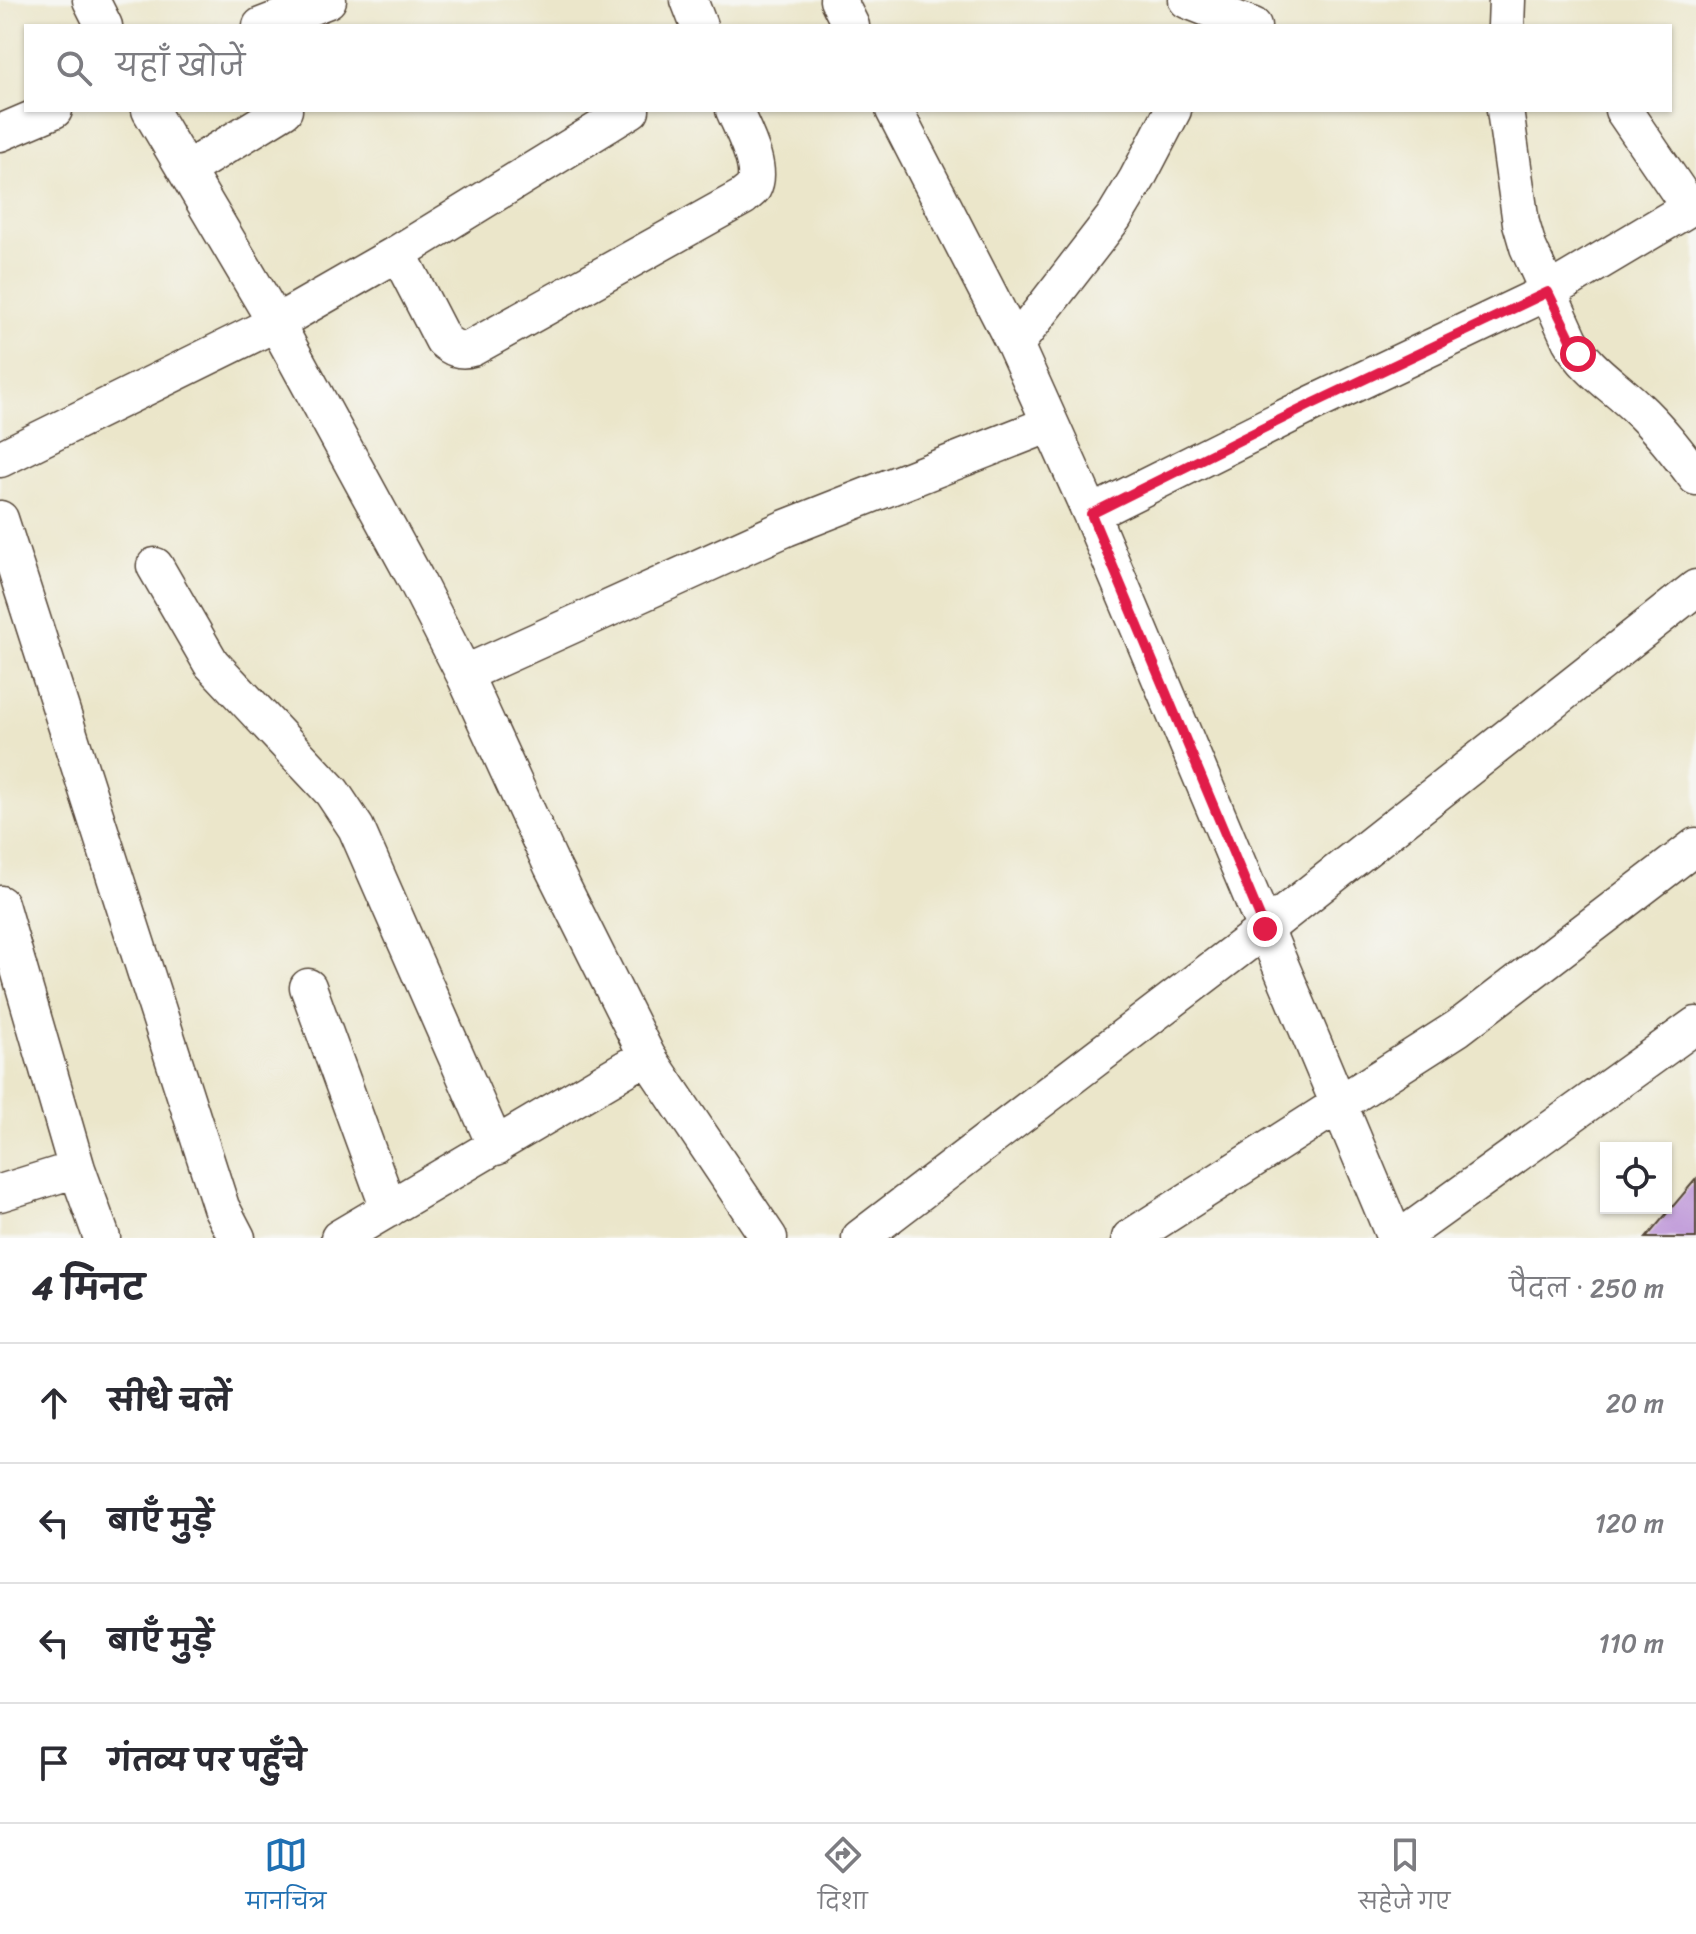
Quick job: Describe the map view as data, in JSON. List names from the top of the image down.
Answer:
{
  "page": {
    "search": "यहाँ खोजें",
    "heading": ["4 मिनट", "पैदल · 250 m"],
    "list": [
      ["सीधे चलें", "20 m"],
      ["बाएँ मुड़ें", "120 m"],
      ["बाएँ मुड़ें", "110 m"],
      "गंतव्य पर पहुँचे"
    ],
    "nav": ["मानचित्र", "दिशा", "सहेजे गए"]
  }
}
